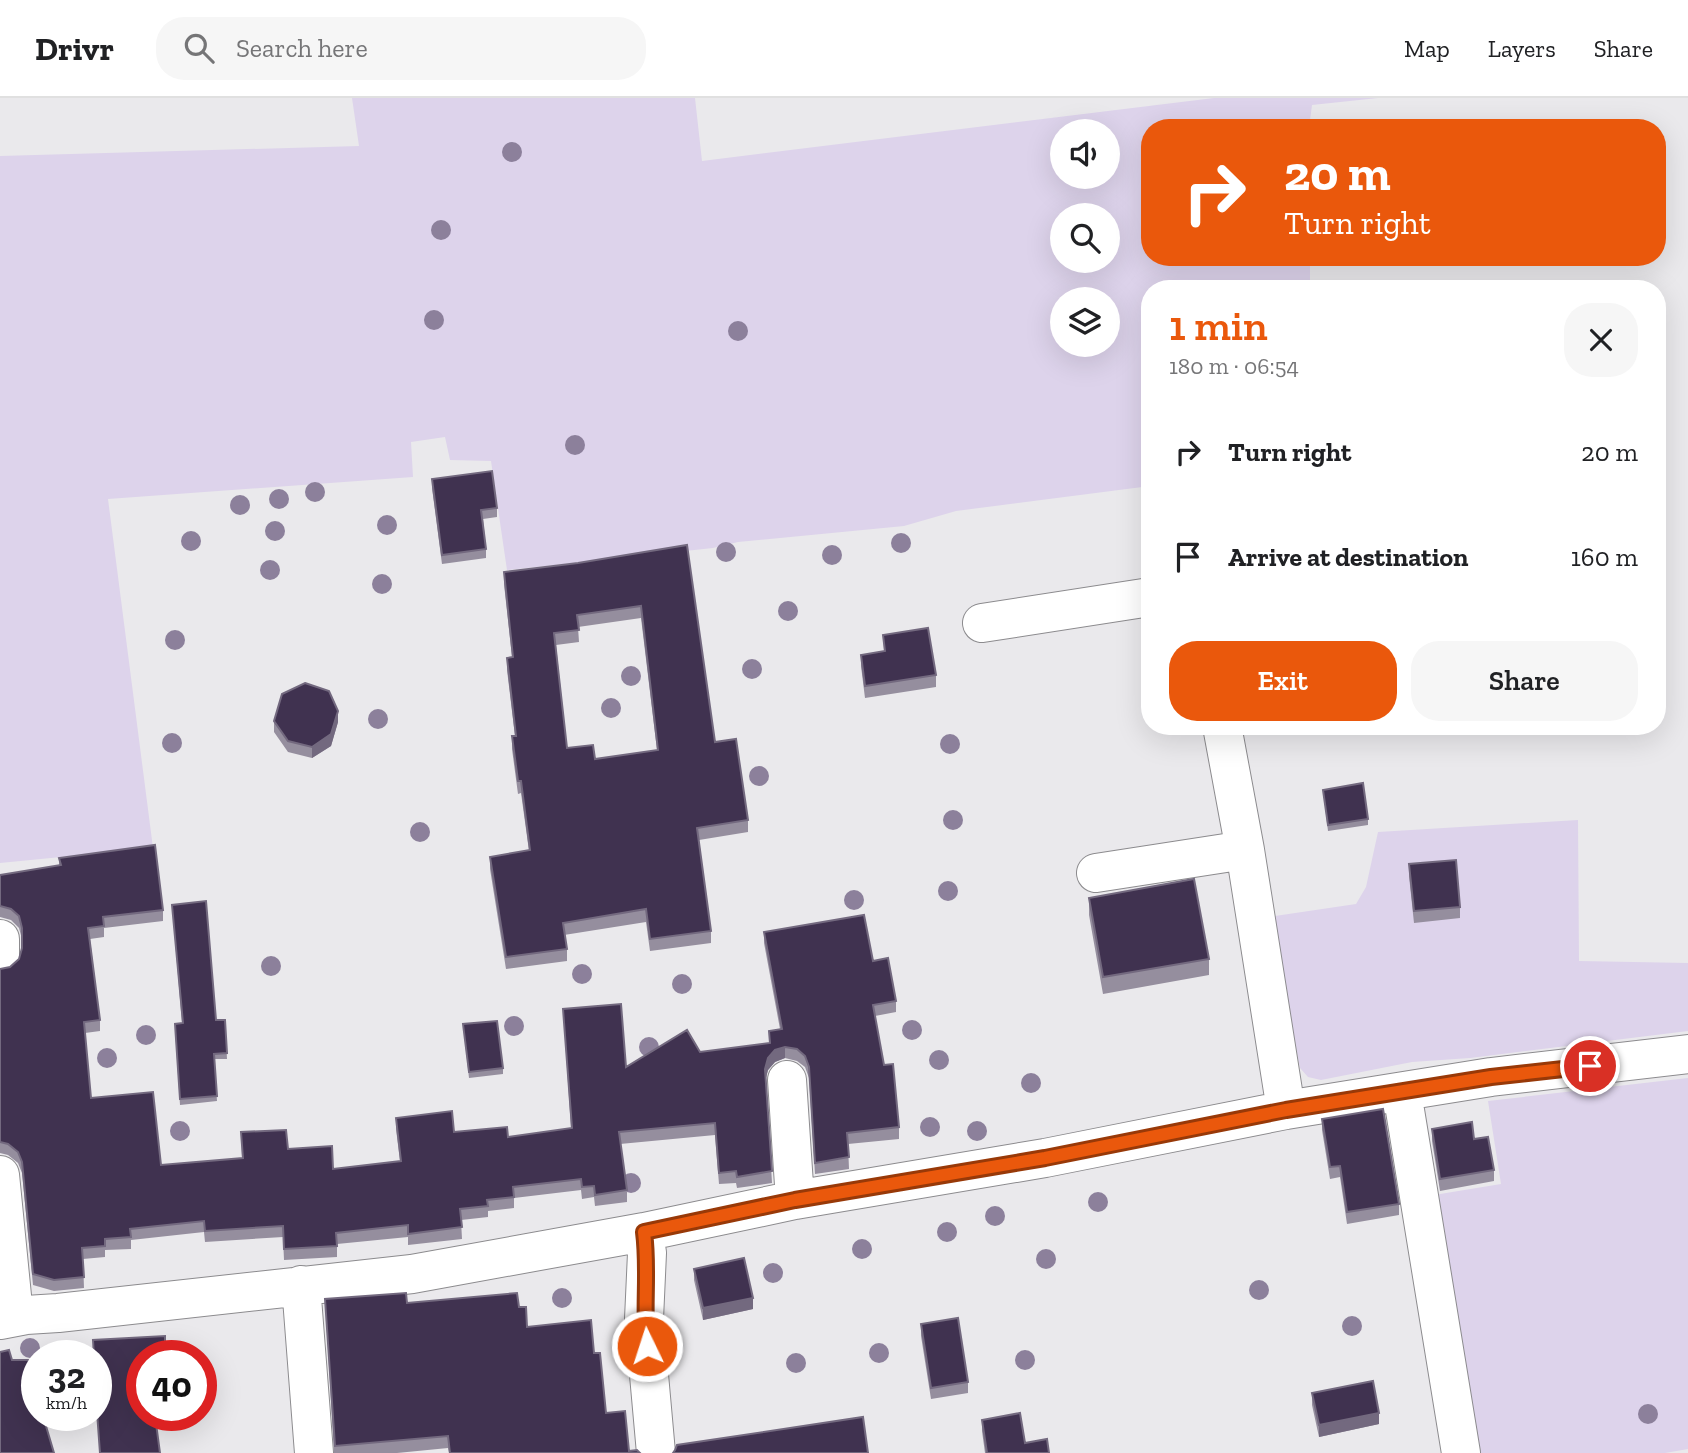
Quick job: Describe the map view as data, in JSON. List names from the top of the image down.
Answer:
{
  "page": {
    "header": "Drivr",
    "search": "Search here",
    "nav": ["Map", "Layers", "Share"],
    "turn": ["20 m", "Turn right"],
    "heading": ["1 min", "180 m · 06:54"],
    "list": [
      {
        "name": "Turn right",
        "value": "20 m"
      },
      {
        "name": "Arrive at destination",
        "value": "160 m"
      }
    ],
    "buttons": ["Exit", "Share"],
    "speed": "32 km/h",
    "limit": "40"
  }
}
